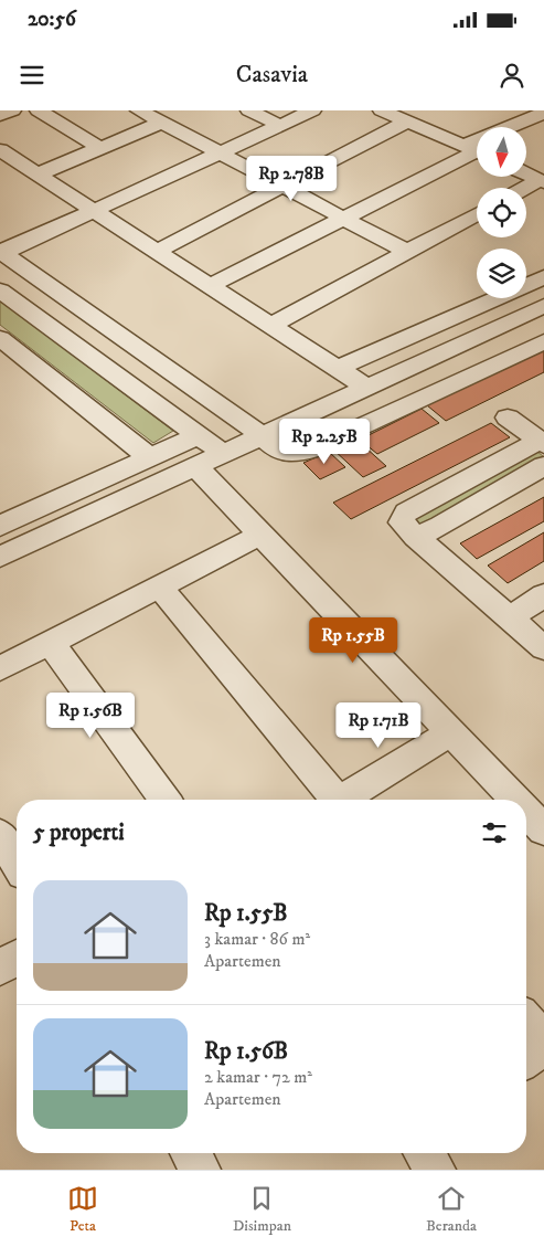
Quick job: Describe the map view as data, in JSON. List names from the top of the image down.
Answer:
{
  "north": "bottom",
  "page": {
    "status": "20:56",
    "header": "Casavia",
    "price": [
      "Rp 2.78B",
      "Rp 2.25B",
      "Rp 1.55B",
      "Rp 1.56B",
      "Rp 1.71B"
    ],
    "heading": "5 properti",
    "list": [
      {
        "name": "Rp 1.55B",
        "note": "3 kamar · 86 m² · Apartemen"
      },
      {
        "name": "Rp 1.56B",
        "note": "2 kamar · 72 m² · Apartemen"
      }
    ],
    "tabs": ["Peta", "Disimpan", "Beranda"]
  }
}
